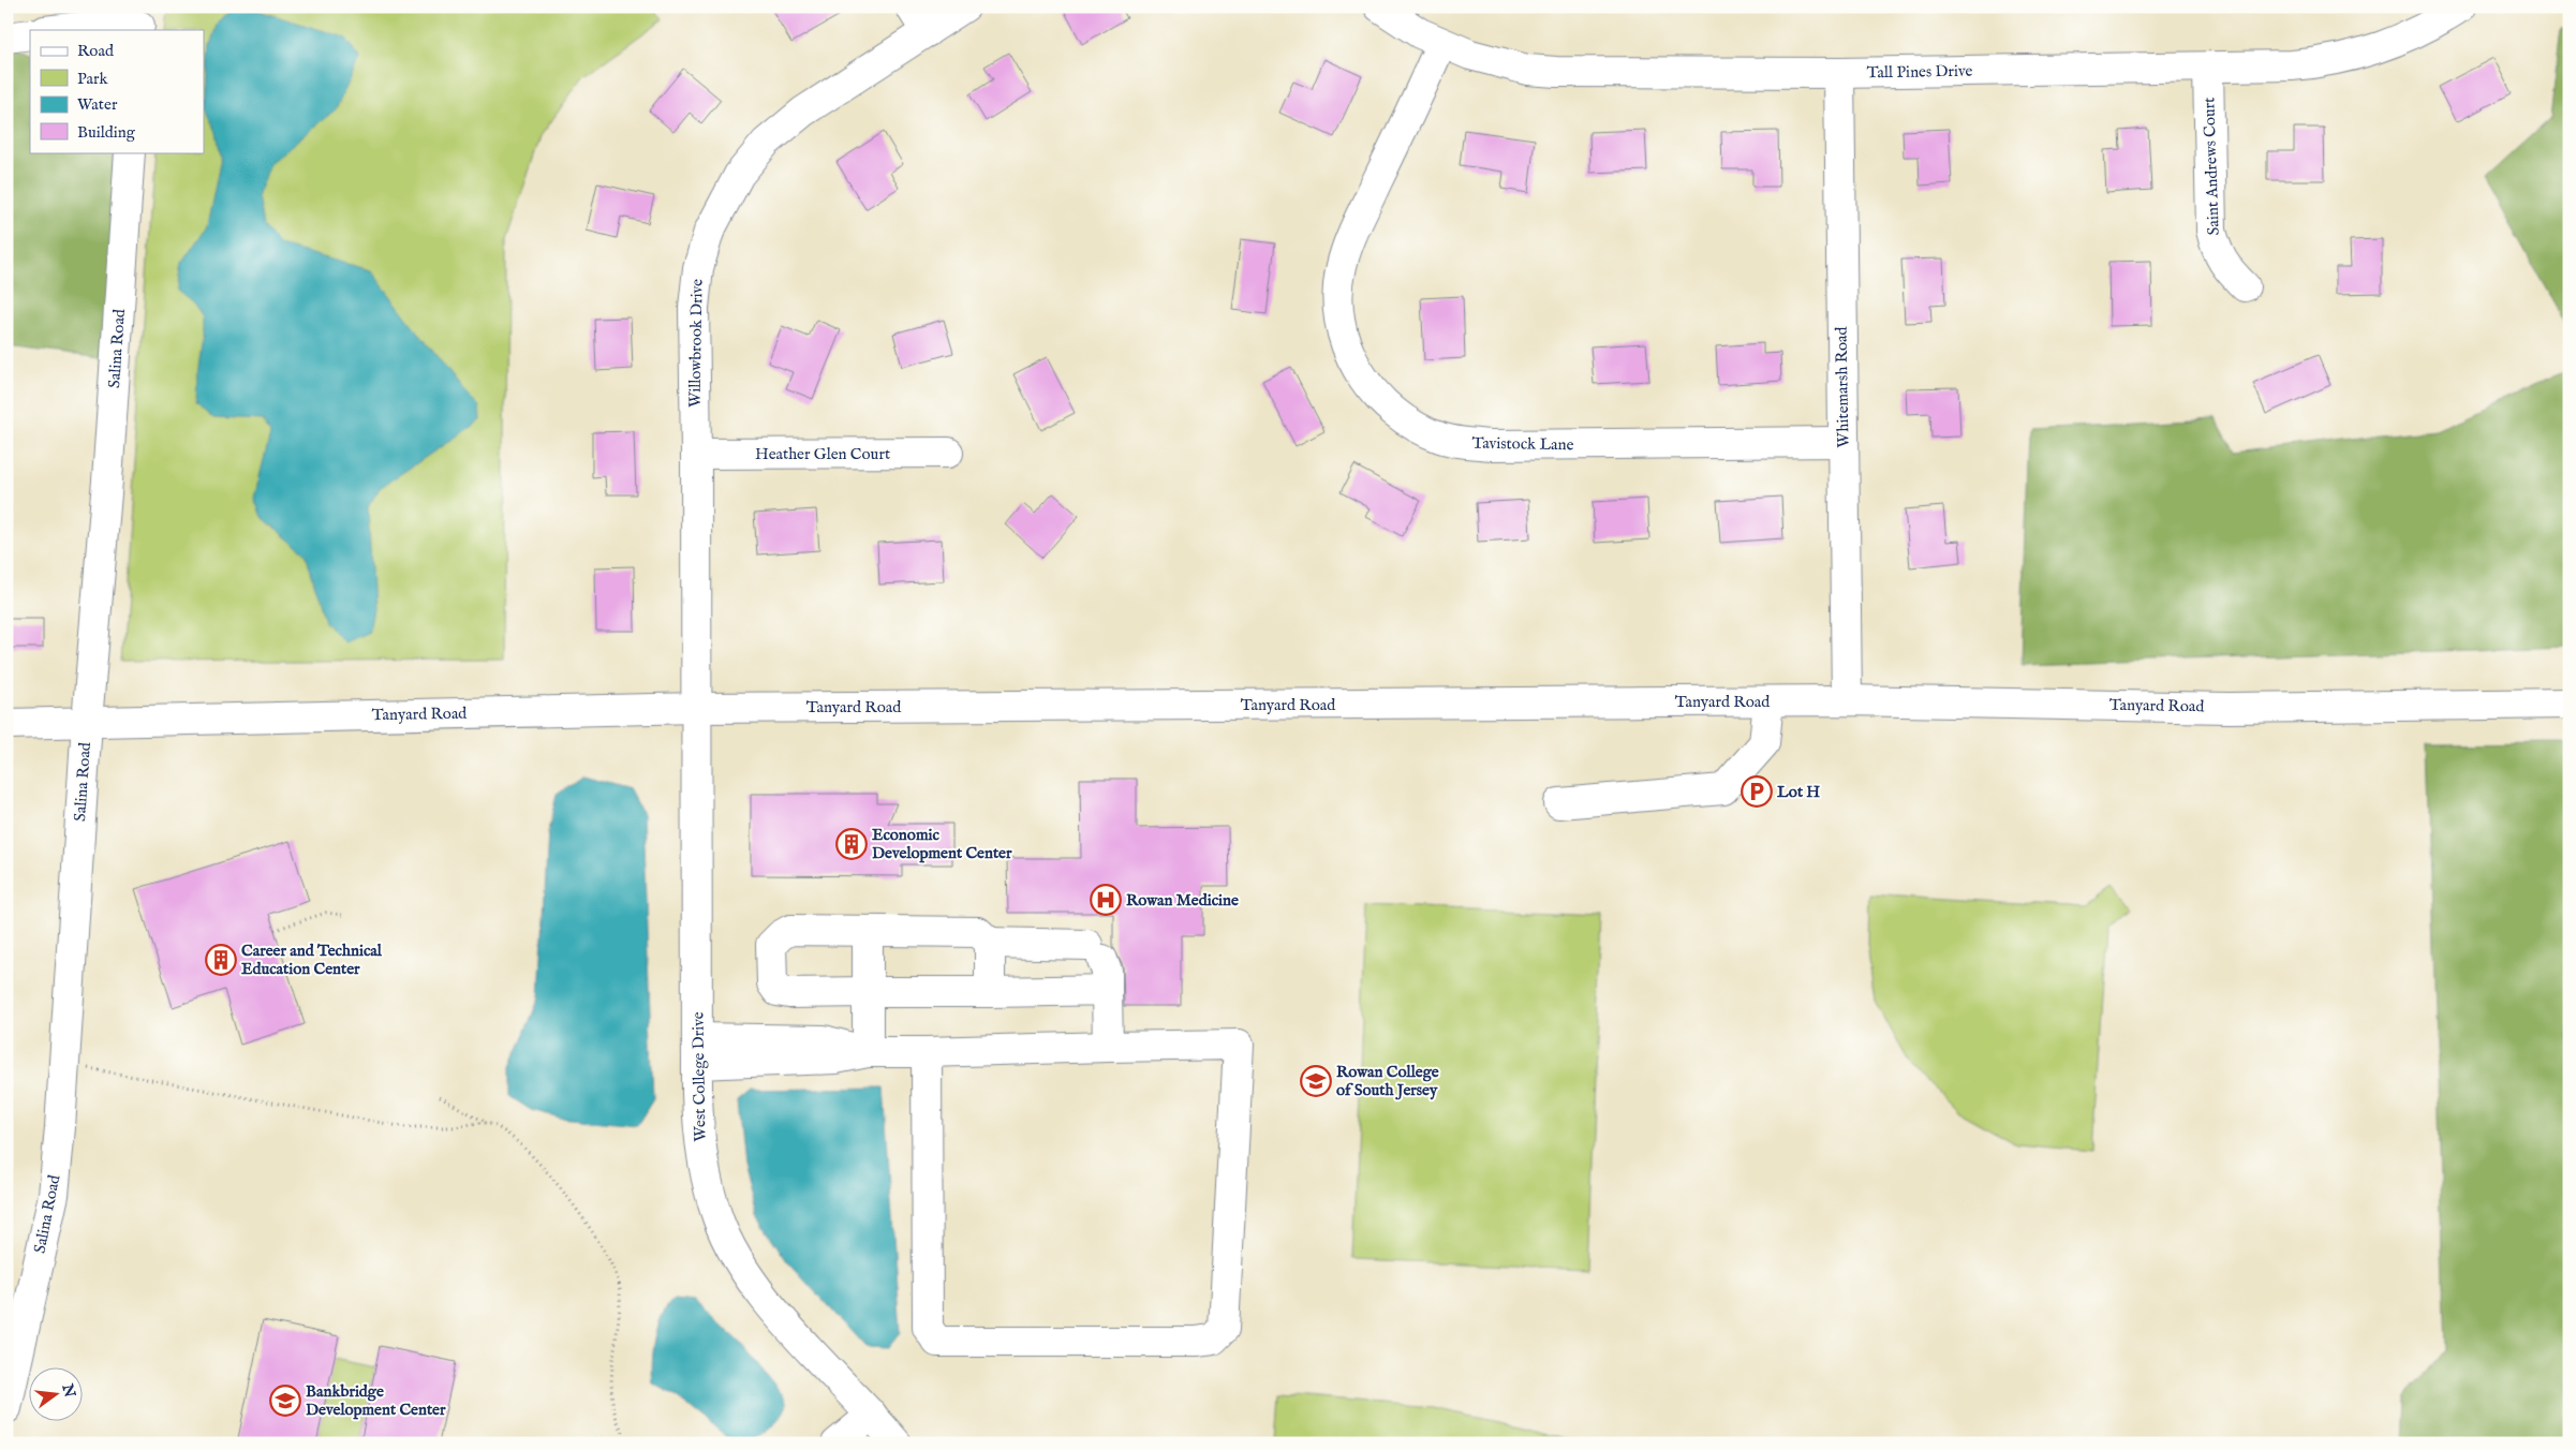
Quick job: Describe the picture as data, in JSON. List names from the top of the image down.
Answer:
{
  "streets": {
    "street": [
      "Tall Pines Drive",
      "Saint Andrews Court",
      "Willowbrook Drive",
      "Salina Road",
      "Whitemarsh Road",
      "Tavistock Lane",
      "Heather Glen Court",
      "Tanyard Road",
      "West College Drive"
    ]
  },
  "crossings": [
    ["Tall Pines Drive", "Saint Andrews Court"],
    ["Tall Pines Drive", "Whitemarsh Road"],
    ["Tall Pines Drive", "Tavistock Lane"],
    ["Willowbrook Drive", "Heather Glen Court"],
    ["Willowbrook Drive", "Tanyard Road"],
    ["Willowbrook Drive", "West College Drive"],
    ["Salina Road", "Tanyard Road"],
    ["Whitemarsh Road", "Tavistock Lane"],
    ["Whitemarsh Road", "Tanyard Road"],
    ["Tanyard Road", "West College Drive"]
  ],
  "places": {
    "parking": ["Lot H"],
    "building": ["Economic Development Center", "Career and Technical Education Center"],
    "hospital": ["Rowan Medicine"],
    "school or university": ["Rowan College of South Jersey", "Bankbridge Development Center"]
  },
  "legend": [
    "Road",
    "Park",
    "Water",
    "Building"
  ],
  "north": "right"
}
